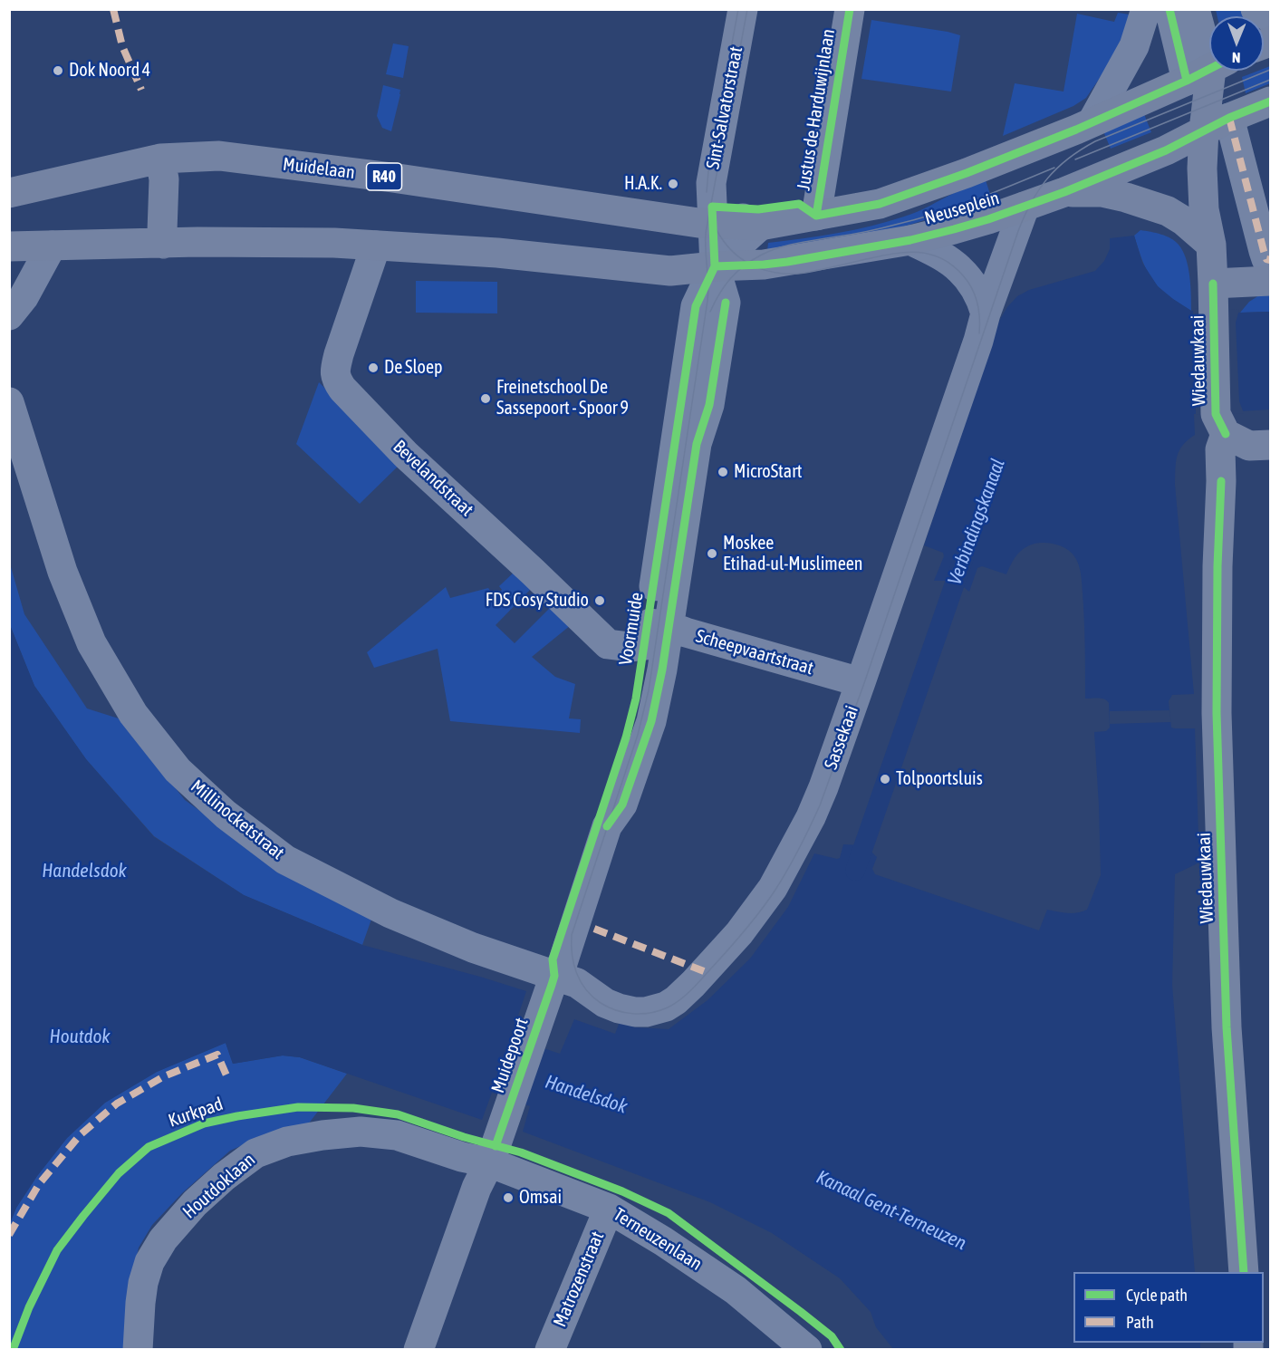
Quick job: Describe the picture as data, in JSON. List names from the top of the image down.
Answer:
{
  "streets": {
    "main road": [
      "Muidelaan",
      "R40",
      "Neuseplein",
      "Wiedauwkaai"
    ],
    "street": [
      "Sint-Salvatorstraat",
      "Justus de Harduwijnlaan",
      "Bevelandstraat",
      "Voormuide",
      "Scheepvaartstraat",
      "Sassekaai",
      "Millinocketstraat",
      "Muidepoort",
      "Houtdoklaan",
      "Terneuzenlaan",
      "Matrozenstraat"
    ],
    "cycle path": ["Kurkpad"]
  },
  "crossings": [
    ["Sint-Salvatorstraat", "Muidelaan"],
    ["Sint-Salvatorstraat", "Neuseplein"],
    ["Sint-Salvatorstraat", "Voormuide"],
    ["Justus de Harduwijnlaan", "Neuseplein"],
    ["Muidelaan", "Neuseplein"],
    ["Neuseplein", "Voormuide"],
    ["Neuseplein", "Sassekaai"],
    ["Bevelandstraat", "Voormuide"],
    ["Bevelandstraat", "Scheepvaartstraat"],
    ["Voormuide", "Scheepvaartstraat"],
    ["Voormuide", "Sassekaai"],
    ["Voormuide", "Millinocketstraat"],
    ["Voormuide", "Muidepoort"],
    ["Scheepvaartstraat", "Sassekaai"],
    ["Sassekaai", "Millinocketstraat"],
    ["Sassekaai", "Muidepoort"],
    ["Millinocketstraat", "Muidepoort"],
    ["Muidepoort", "Houtdoklaan"],
    ["Muidepoort", "Terneuzenlaan"],
    ["Houtdoklaan", "Terneuzenlaan"],
    ["Terneuzenlaan", "Matrozenstraat"]
  ],
  "water": [
    "Verbindingskanaal",
    "Handelsdok",
    "Houtdok",
    "Kanaal Gent-Terneuzen"
  ],
  "places": [
    "Dok Noord 4",
    "H.A.K.",
    "De Sloep",
    "Freinetschool De Sassepoort - Spoor 9",
    "MicroStart",
    "Moskee Etihad-ul-Muslimeen",
    "FDS Cosy Studio",
    "Tolpoortsluis",
    "Omsai"
  ],
  "legend": ["Cycle path", "Path"],
  "north": "bottom"
}
